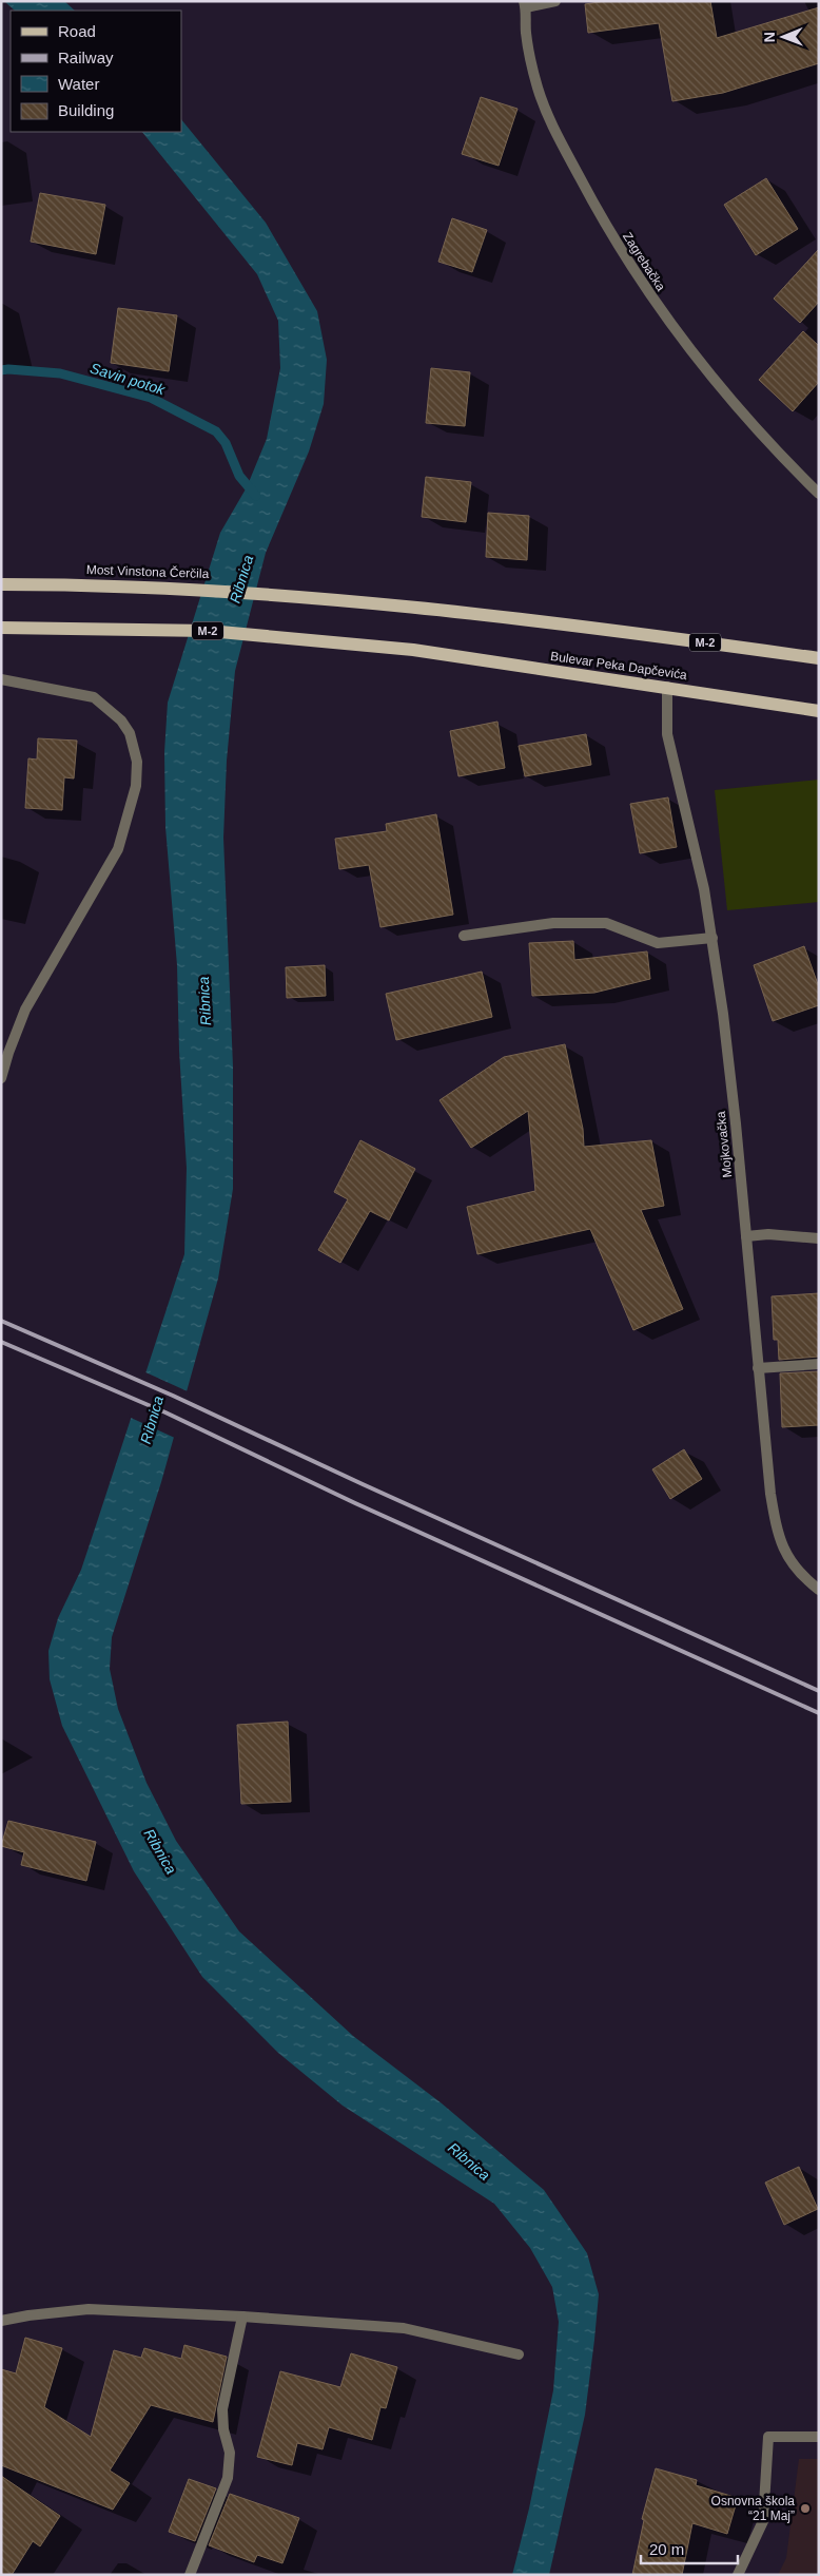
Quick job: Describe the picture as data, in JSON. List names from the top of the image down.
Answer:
{
  "streets": {
    "main road": ["Most Vinstona Čerčila", "M-2", "Bulevar Peka Dapčevića"],
    "street": ["Zagrebačka", "Mojkovačka"]
  },
  "crossings": [
    ["Bulevar Peka Dapčevića", "Mojkovačka"]
  ],
  "water": ["Savin potok", "Ribnica"],
  "places": ["Osnovna škola “21 Maj”"],
  "legend": [
    "Road",
    "Railway",
    "Water",
    "Building"
  ],
  "scale_bar": "20 m",
  "north": "left"
}
